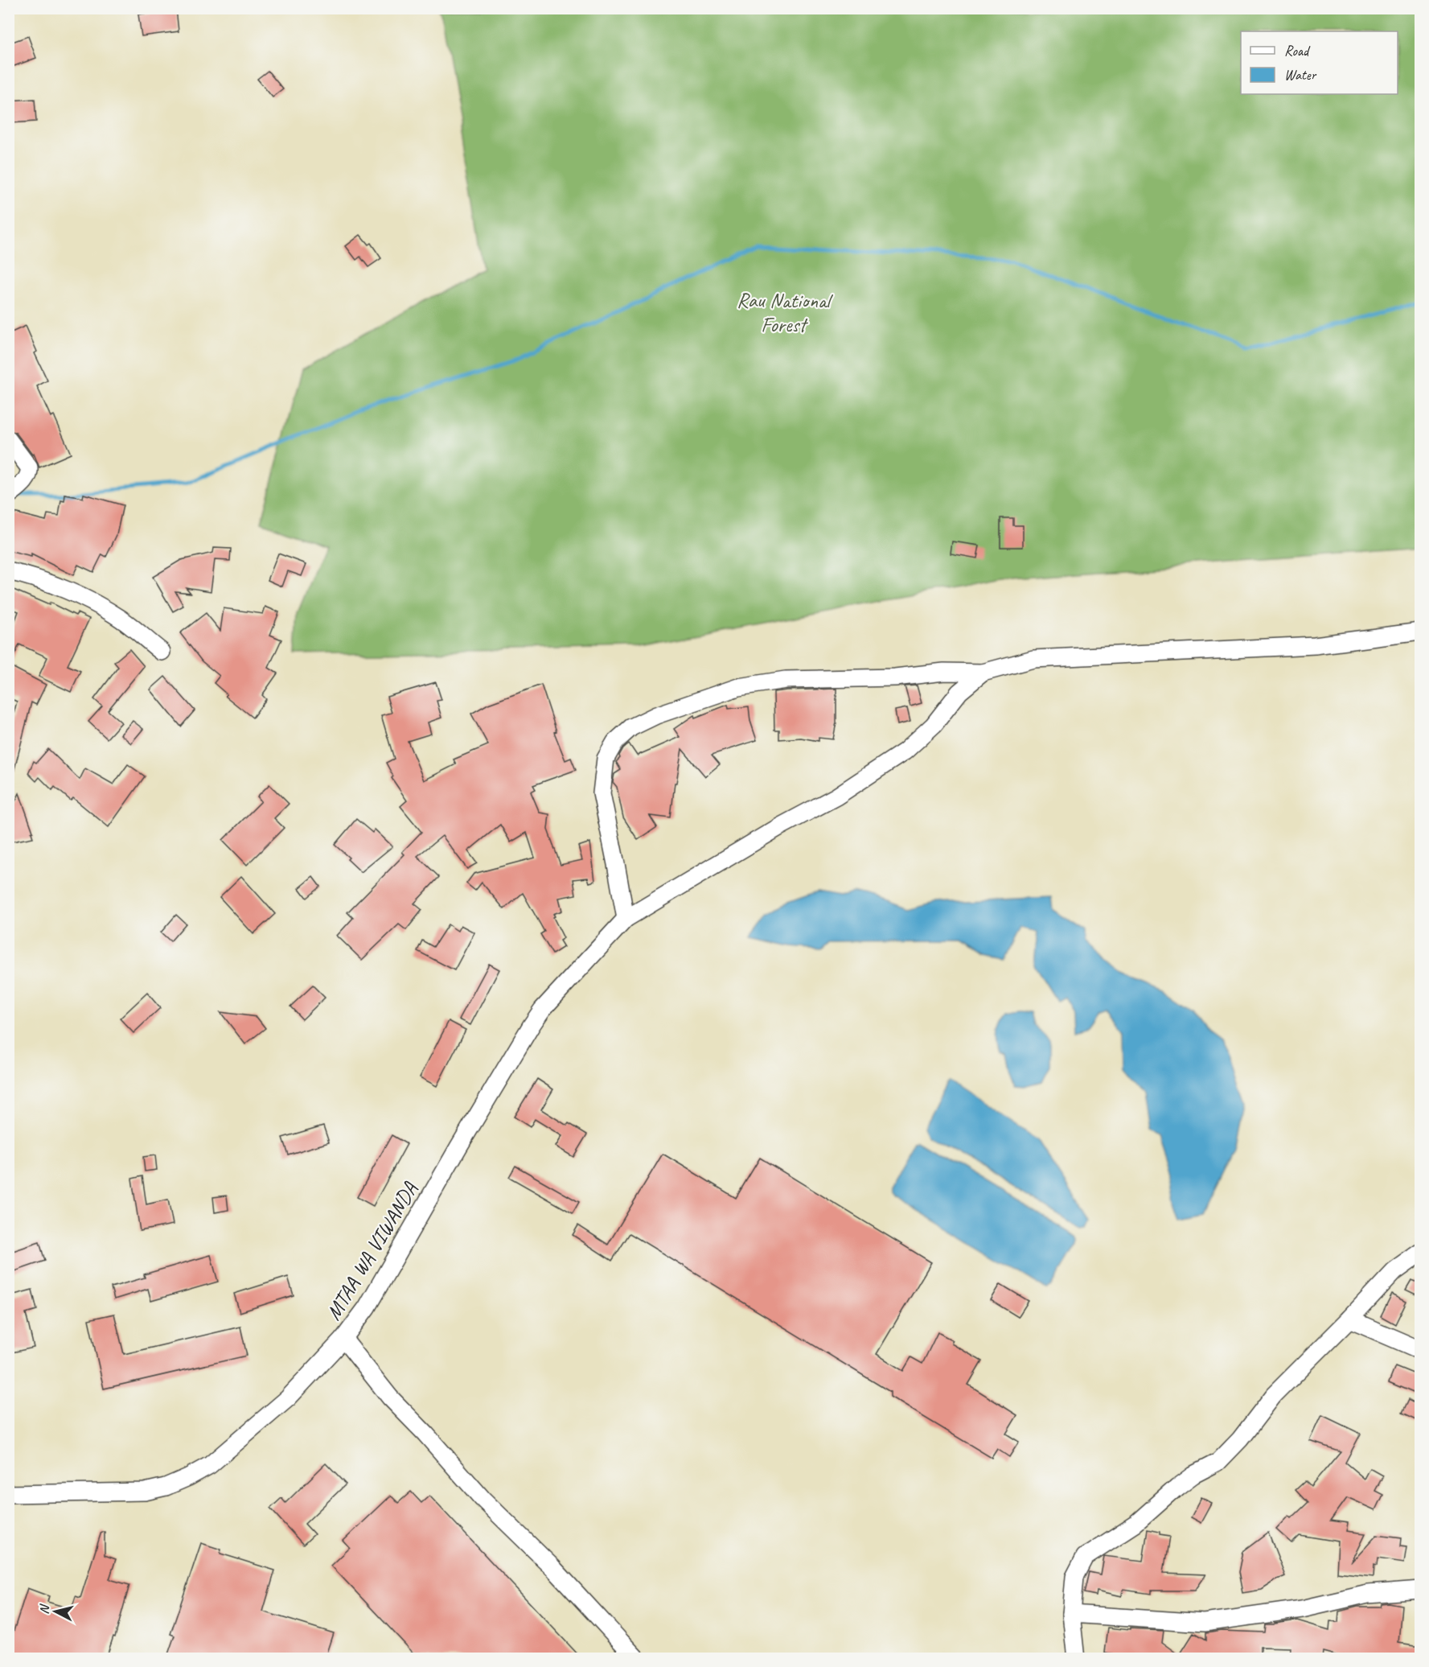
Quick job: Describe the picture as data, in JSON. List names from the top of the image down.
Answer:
{
  "streets": {
    "street": ["MTAA WA VIWANDA"]
  },
  "parks": ["Rau National Forest"],
  "legend": ["Road", "Water"],
  "north": "left"
}
